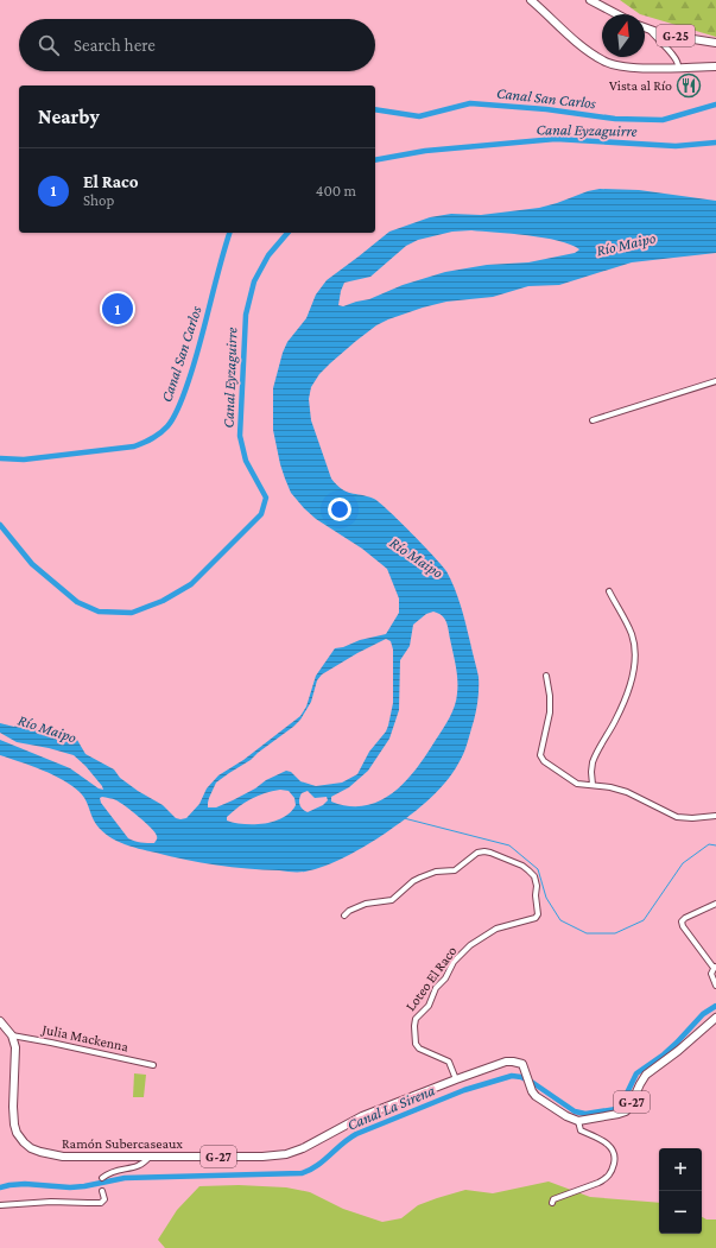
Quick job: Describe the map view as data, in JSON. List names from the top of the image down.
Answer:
{
  "streets": {
    "main road": ["G-25", "G-27", "Ramón Subercaseaux"],
    "street": ["Loteo El Raco", "Julia Mackenna"]
  },
  "crossings": [
    ["Loteo El Raco", "Ramón Subercaseaux"],
    ["Julia Mackenna", "Ramón Subercaseaux"],
    ["G-27", "Ramón Subercaseaux"]
  ],
  "water": [
    "Canal San Carlos",
    "Canal Eyzaguirre",
    "Río Maipo",
    "Canal La Sirena"
  ],
  "places": {
    "restaurant": ["Vista al Río"]
  },
  "north": "top",
  "page": {
    "search": "Search here",
    "heading": "Nearby",
    "list": [
      {
        "mark": "1",
        "name": "El Raco",
        "note": "Shop",
        "value": "400 m"
      }
    ],
    "pins": "1",
    "map_buttons": ["+", "−"]
  }
}
